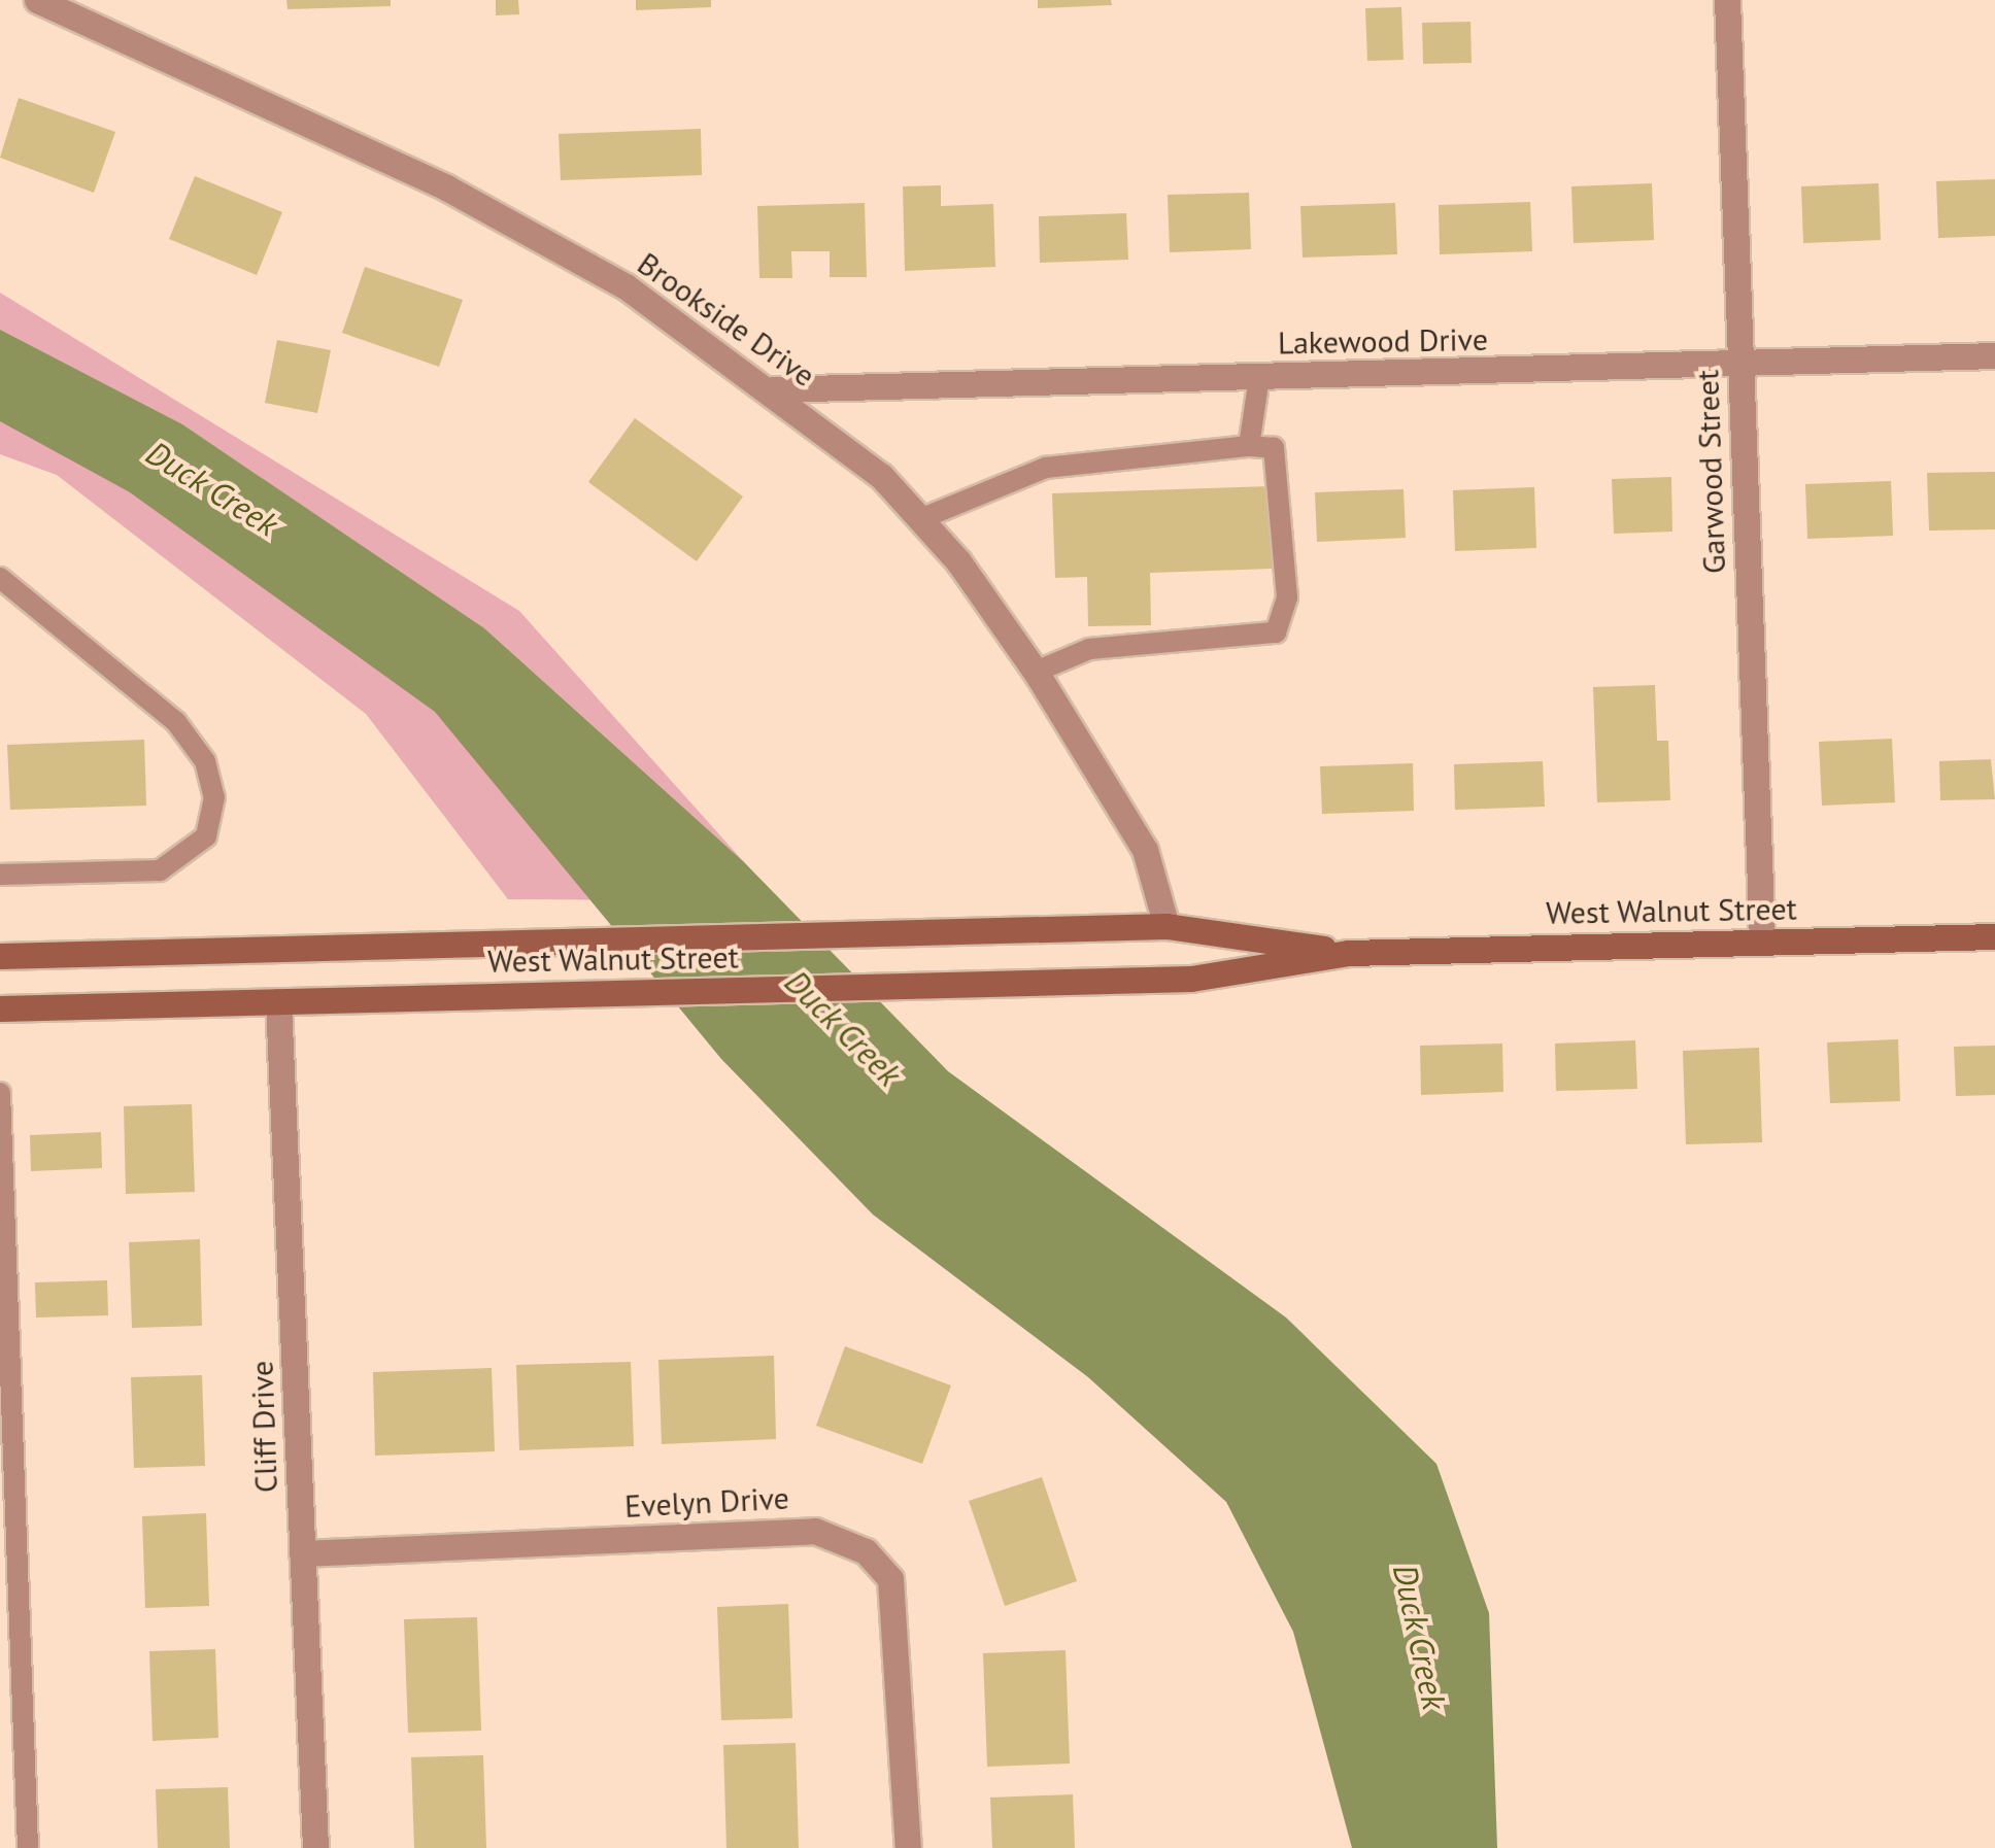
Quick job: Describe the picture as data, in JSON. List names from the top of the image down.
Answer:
{
  "streets": {
    "main road": ["West Walnut Street"],
    "street": [
      "Brookside Drive",
      "Lakewood Drive",
      "Garwood Street",
      "Cliff Drive",
      "Evelyn Drive"
    ]
  },
  "crossings": [
    ["Brookside Drive", "Lakewood Drive"],
    ["Brookside Drive", "West Walnut Street"],
    ["Lakewood Drive", "Garwood Street"],
    ["Garwood Street", "West Walnut Street"],
    ["West Walnut Street", "Cliff Drive"],
    ["Cliff Drive", "Evelyn Drive"]
  ],
  "water": ["Duck Creek"]
}
